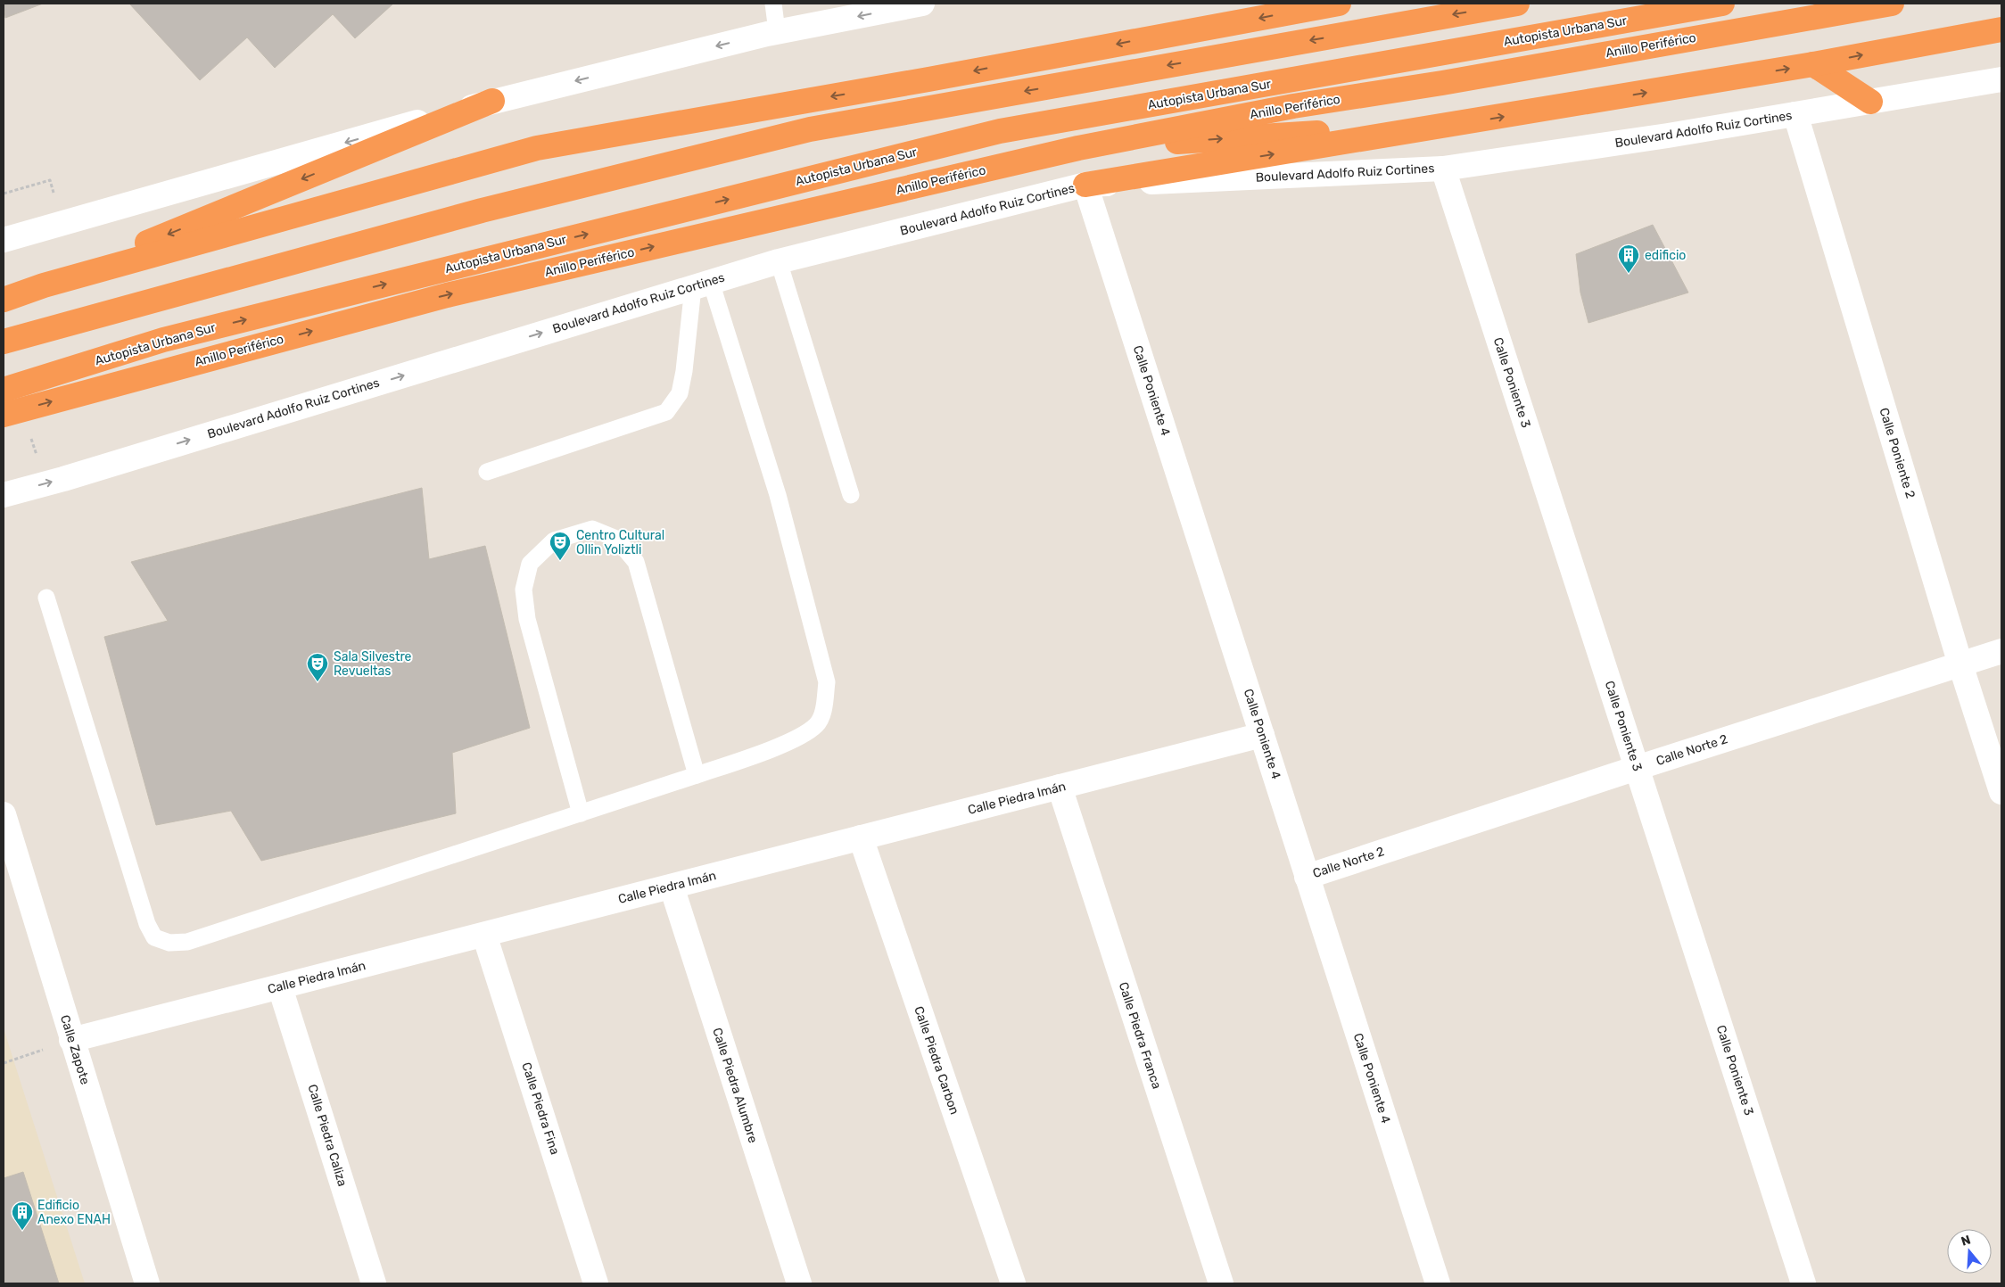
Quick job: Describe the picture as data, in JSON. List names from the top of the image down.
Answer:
{
  "streets": {
    "highway": ["Autopista Urbana Sur", "Anillo Periférico"],
    "street": [
      "Boulevard Adolfo Ruiz Cortines",
      "Calle Poniente 3",
      "Calle Poniente 4",
      "Calle Poniente 2",
      "Calle Norte 2",
      "Calle Piedra Imán",
      "Calle Piedra Franca",
      "Calle Zapote",
      "Calle Piedra Carbon",
      "Calle Piedra Alumbre",
      "Calle Piedra Fina",
      "Calle Piedra Caliza"
    ]
  },
  "crossings": [
    ["Boulevard Adolfo Ruiz Cortines", "Calle Poniente 3"],
    ["Boulevard Adolfo Ruiz Cortines", "Calle Poniente 4"],
    ["Boulevard Adolfo Ruiz Cortines", "Calle Poniente 2"],
    ["Calle Poniente 3", "Calle Norte 2"],
    ["Calle Poniente 4", "Calle Norte 2"],
    ["Calle Poniente 4", "Calle Piedra Imán"],
    ["Calle Poniente 2", "Calle Norte 2"],
    ["Calle Piedra Imán", "Calle Piedra Franca"],
    ["Calle Piedra Imán", "Calle Zapote"],
    ["Calle Piedra Imán", "Calle Piedra Carbon"],
    ["Calle Piedra Imán", "Calle Piedra Alumbre"],
    ["Calle Piedra Imán", "Calle Piedra Fina"],
    ["Calle Piedra Imán", "Calle Piedra Caliza"]
  ],
  "one_way": ["Boulevard Adolfo Ruiz Cortines"],
  "places": {
    "building": ["edificio", "Edificio Anexo ENAH"],
    "theatre": ["Centro Cultural Ollin Yoliztli", "Sala Silvestre Revueltas"]
  },
  "north": "top"
}
